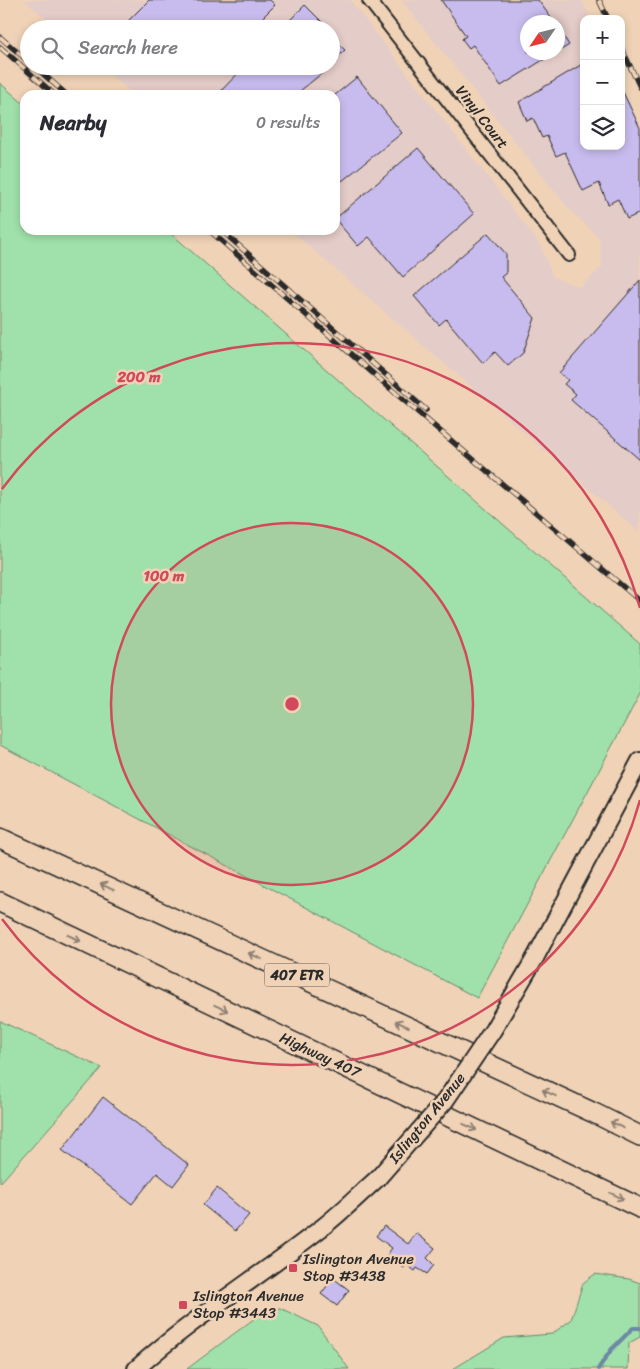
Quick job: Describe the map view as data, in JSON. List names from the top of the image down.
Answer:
{
  "streets": {
    "highway": ["407 ETR", "Highway 407"],
    "main road": ["Islington Avenue"],
    "street": ["Vinyl Court"]
  },
  "places": {
    "transit": ["Islington Avenue Stop #3438", "Islington Avenue Stop #3443"]
  },
  "north": "bottom left",
  "page": {
    "map_buttons": ["+", "−"],
    "search": "Search here",
    "heading": ["Nearby", "0 results"]
  },
  "rings": ["200 m", "100 m"]
}
